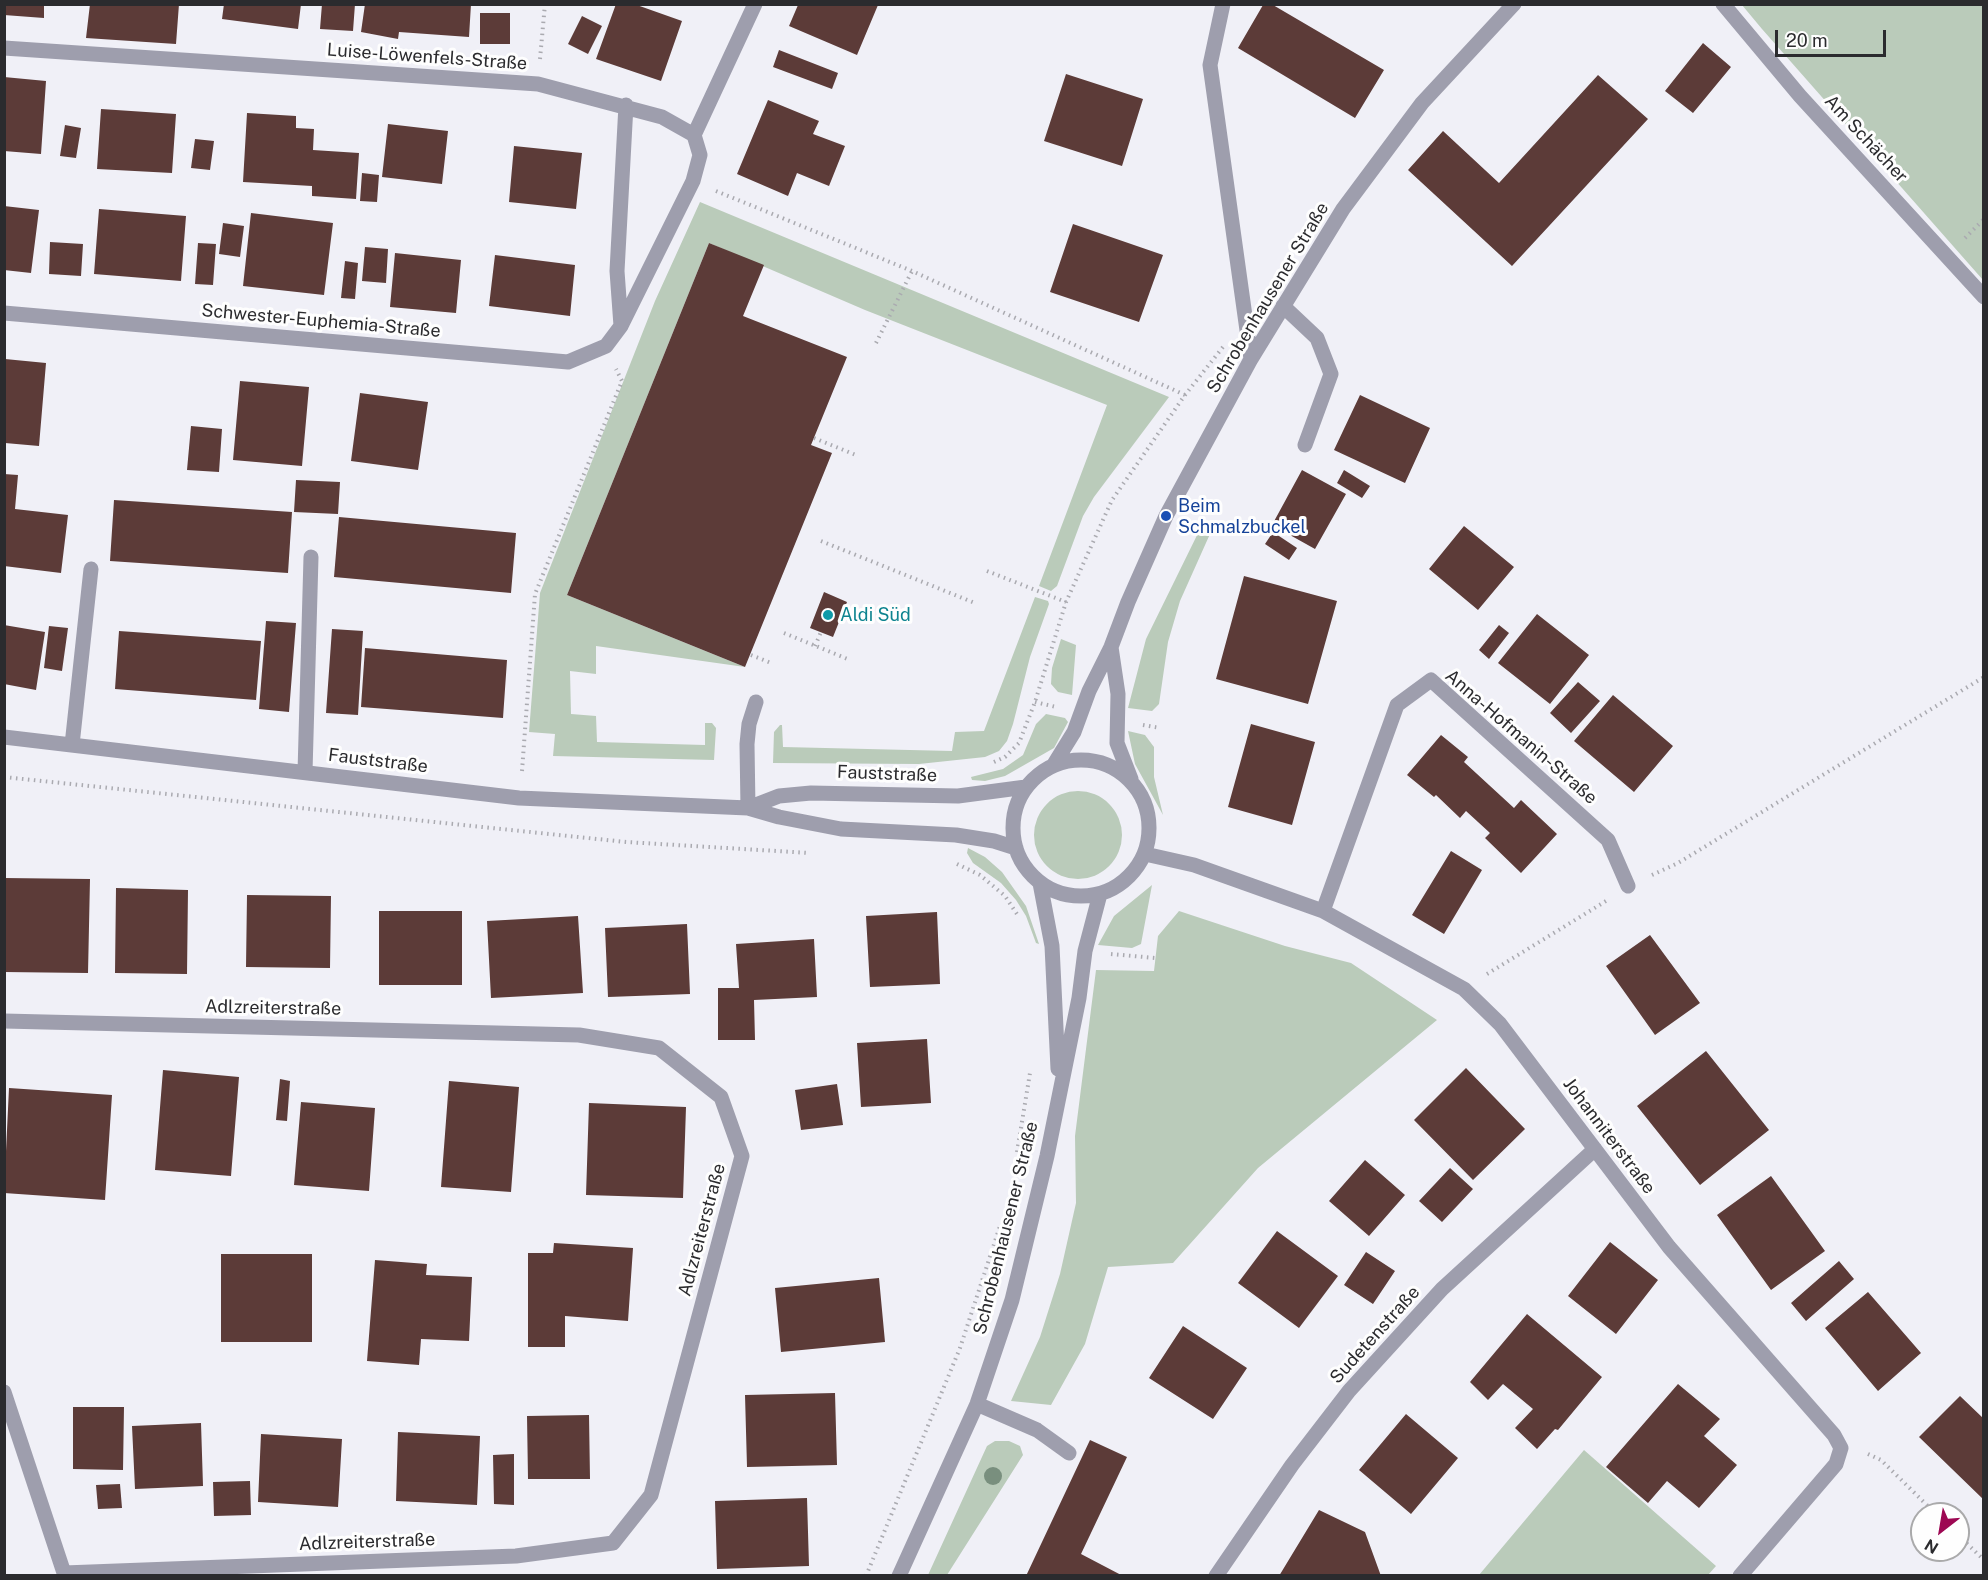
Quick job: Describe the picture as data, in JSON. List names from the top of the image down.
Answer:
{
  "streets": {
    "street": [
      "Luise-Löwenfels-Straße",
      "Am Schächer",
      "Schrobenhausener Straße",
      "Schwester-Euphemia-Straße",
      "Anna-Hofmanin-Straße",
      "Fauststraße",
      "Adlzreiterstraße",
      "Johanniterstraße",
      "Sudetenstraße"
    ]
  },
  "crossings": [
    ["Schrobenhausener Straße", "Fauststraße"],
    ["Schrobenhausener Straße", "Johanniterstraße"],
    ["Anna-Hofmanin-Straße", "Johanniterstraße"],
    ["Fauststraße", "Johanniterstraße"],
    ["Johanniterstraße", "Sudetenstraße"]
  ],
  "places": ["Beim Schmalzbuckel", "Aldi Süd"],
  "scale_bar": "20 m",
  "north": "bottom left"
}
